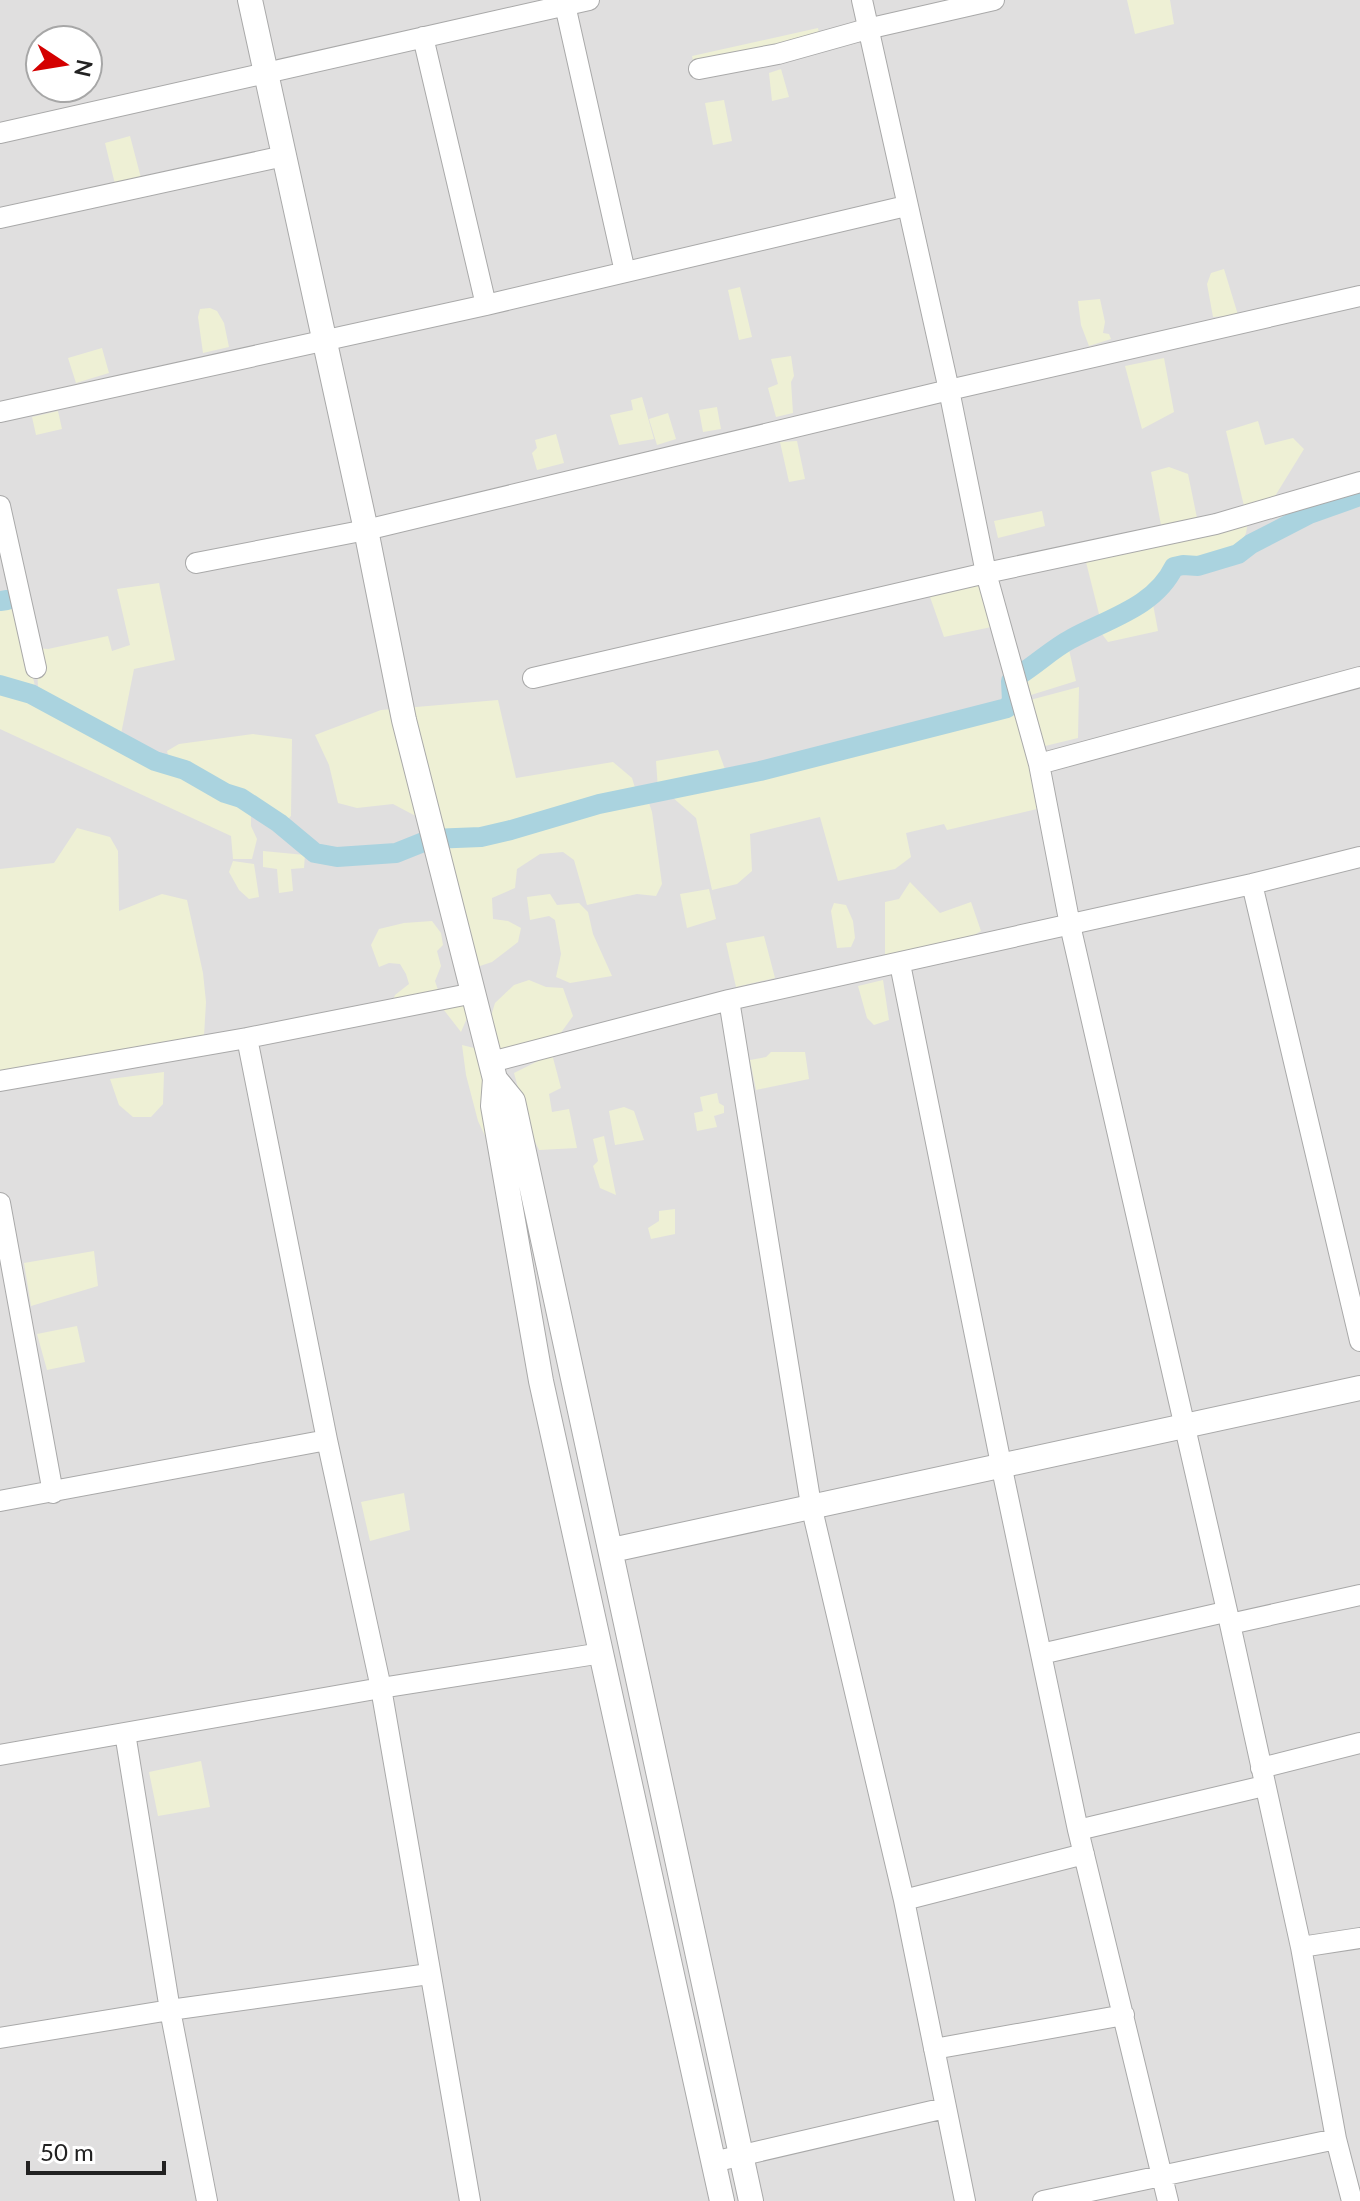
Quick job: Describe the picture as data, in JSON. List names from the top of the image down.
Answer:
{
  "scale_bar": "50 m",
  "north": "right"
}
